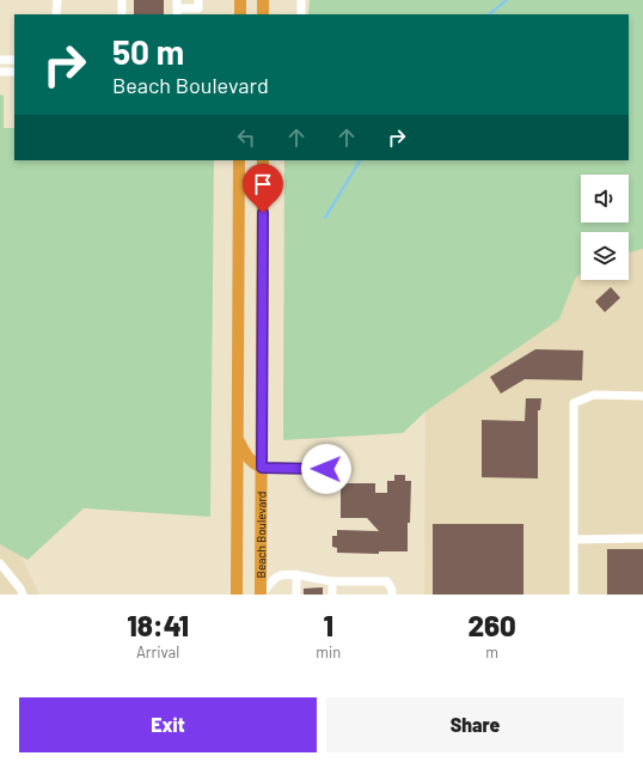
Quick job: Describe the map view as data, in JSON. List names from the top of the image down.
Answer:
{
  "streets": {
    "highway": ["Beach Boulevard"]
  },
  "page": {
    "turn": ["50 m", "Beach Boulevard"],
    "eta": [
      "18:41",
      "Arrival",
      "1",
      "min",
      "260",
      "m"
    ],
    "buttons": ["Exit", "Share"]
  }
}
